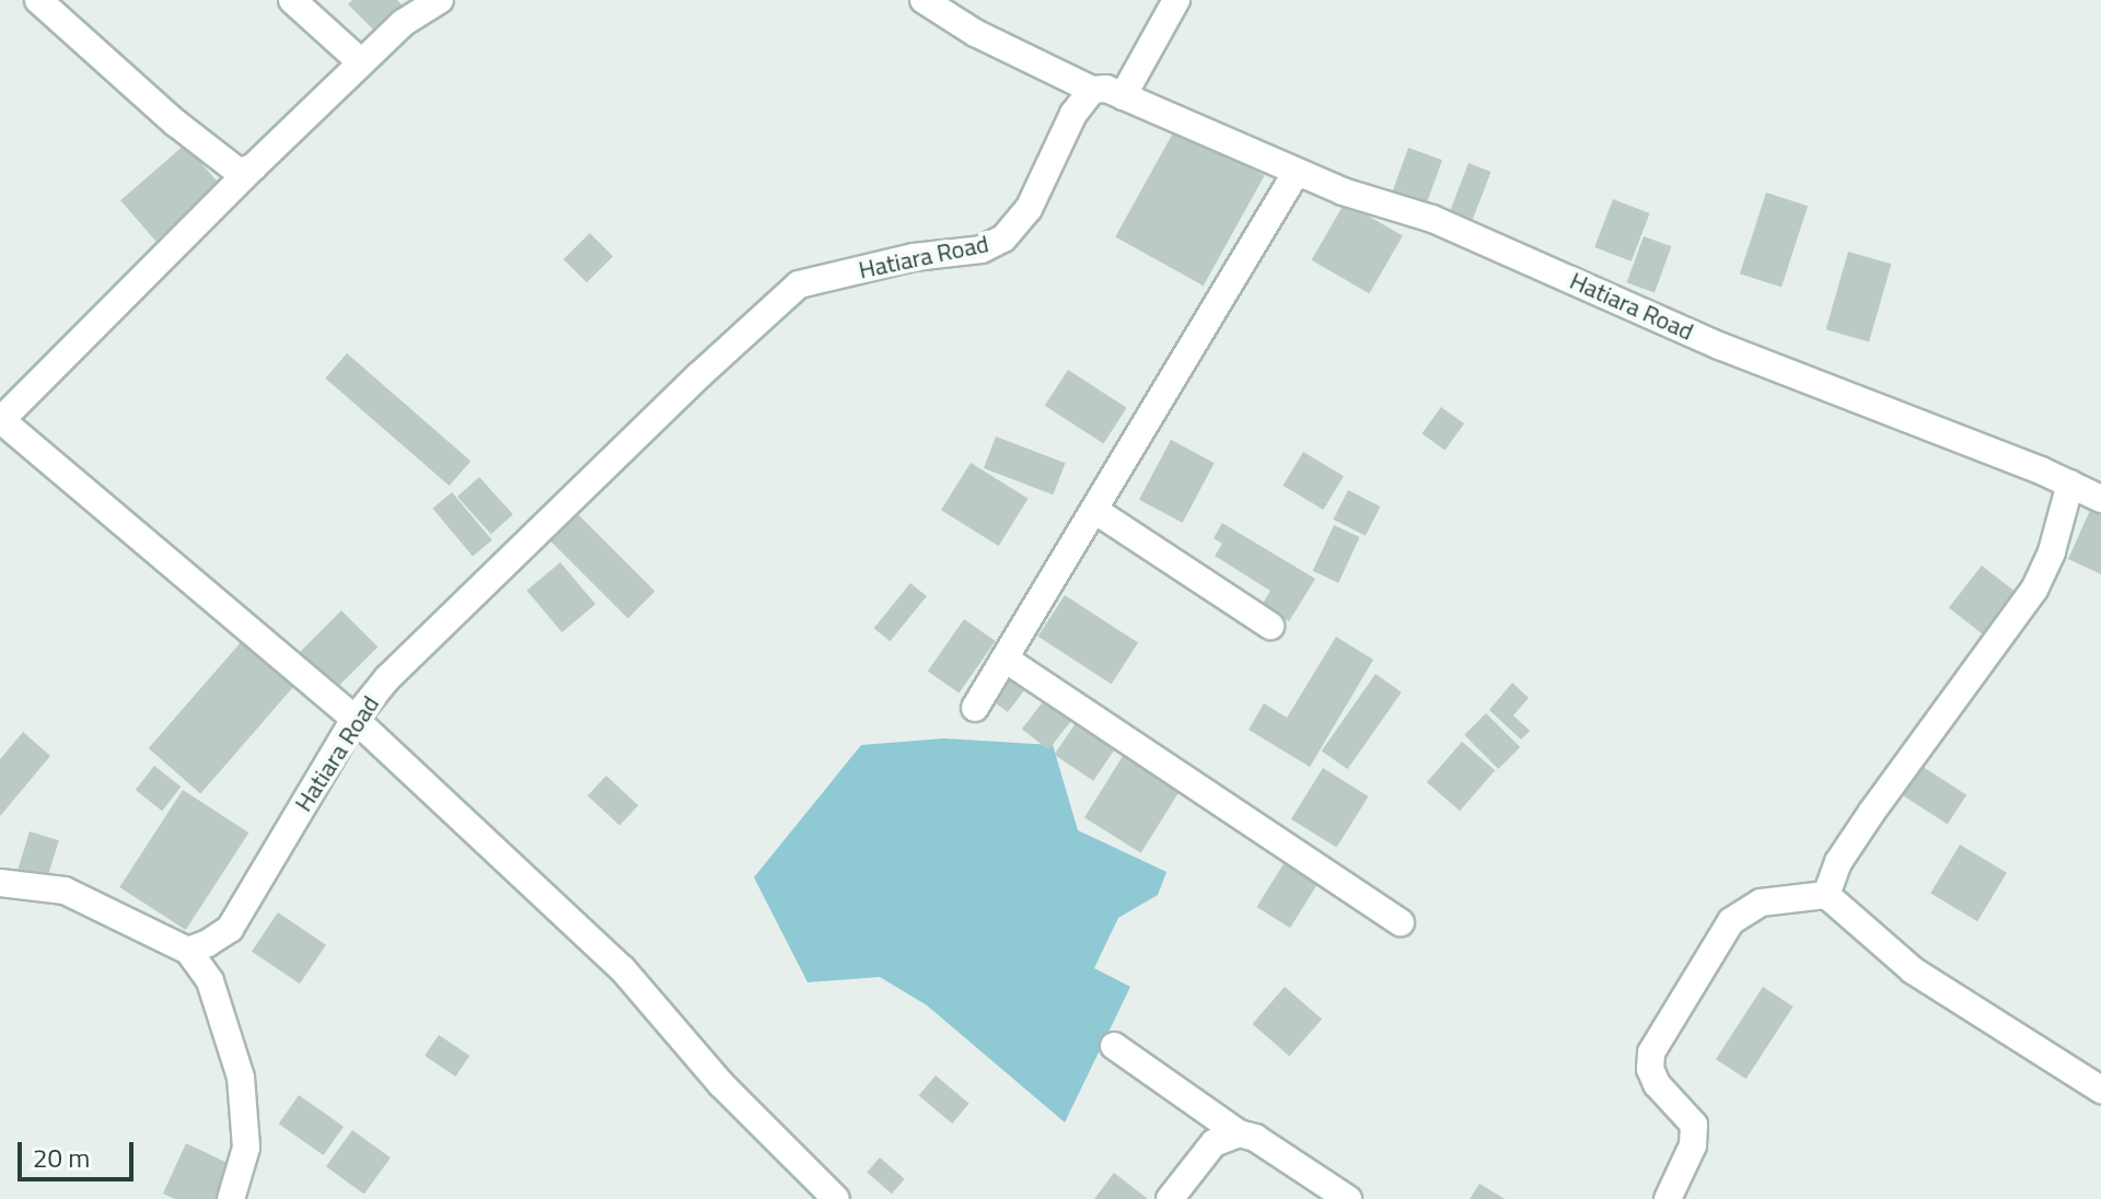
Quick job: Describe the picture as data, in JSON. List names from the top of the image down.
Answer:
{
  "streets": {
    "street": ["Hatiara Road"]
  },
  "scale_bar": "20 m"
}
